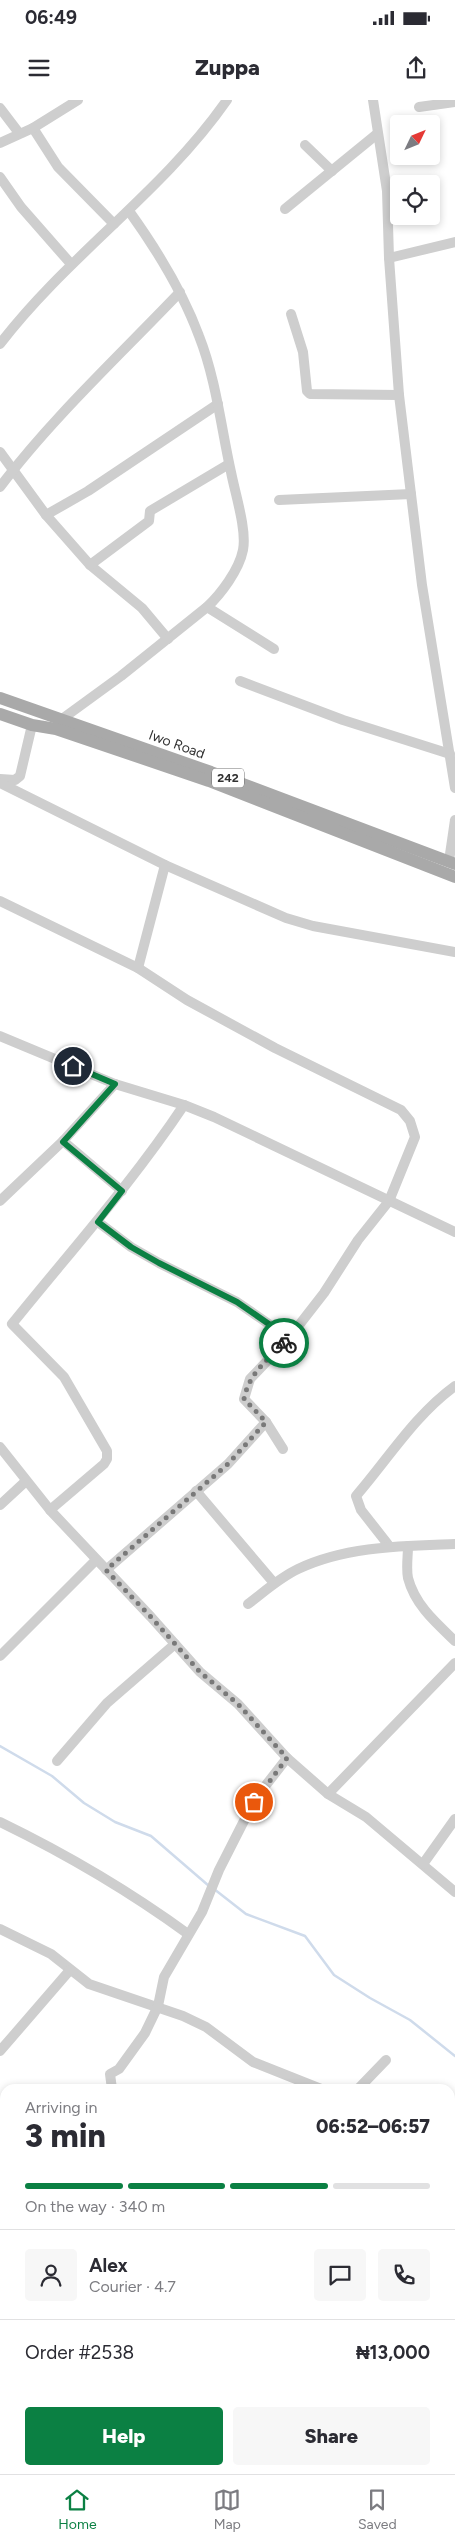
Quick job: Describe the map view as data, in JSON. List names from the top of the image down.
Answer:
{
  "streets": {
    "main road": ["Iwo Road", "242"]
  },
  "north": "top right",
  "page": {
    "status": "06:49",
    "header": "Zuppa",
    "heading": ["3 min", "Arriving in", "06:52–06:57"],
    "panel": [
      "Alex",
      "Courier · 4.7",
      "Order #2538",
      "₦13,000"
    ],
    "bar": "On the way · 340 m",
    "buttons": ["Help", "Share"],
    "tabs": ["Home", "Map", "Saved"]
  }
}
